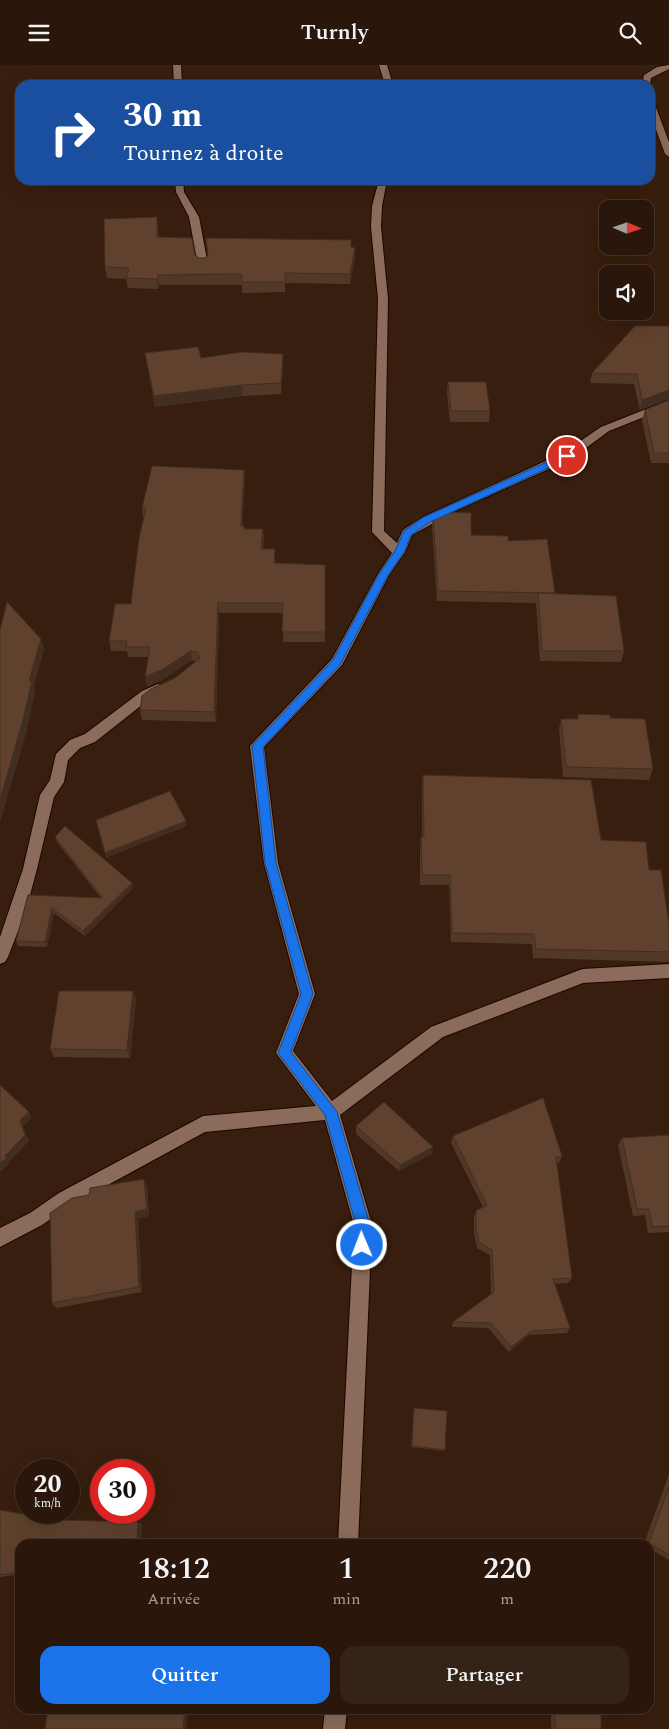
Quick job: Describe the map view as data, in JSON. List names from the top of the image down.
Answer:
{
  "north": "right",
  "page": {
    "header": "Turnly",
    "turn": ["30 m", "Tournez à droite"],
    "speed": "20 km/h",
    "limit": "30",
    "eta": [
      "18:12",
      "Arrivée",
      "1",
      "min",
      "220",
      "m"
    ],
    "buttons": ["Quitter", "Partager"]
  }
}
